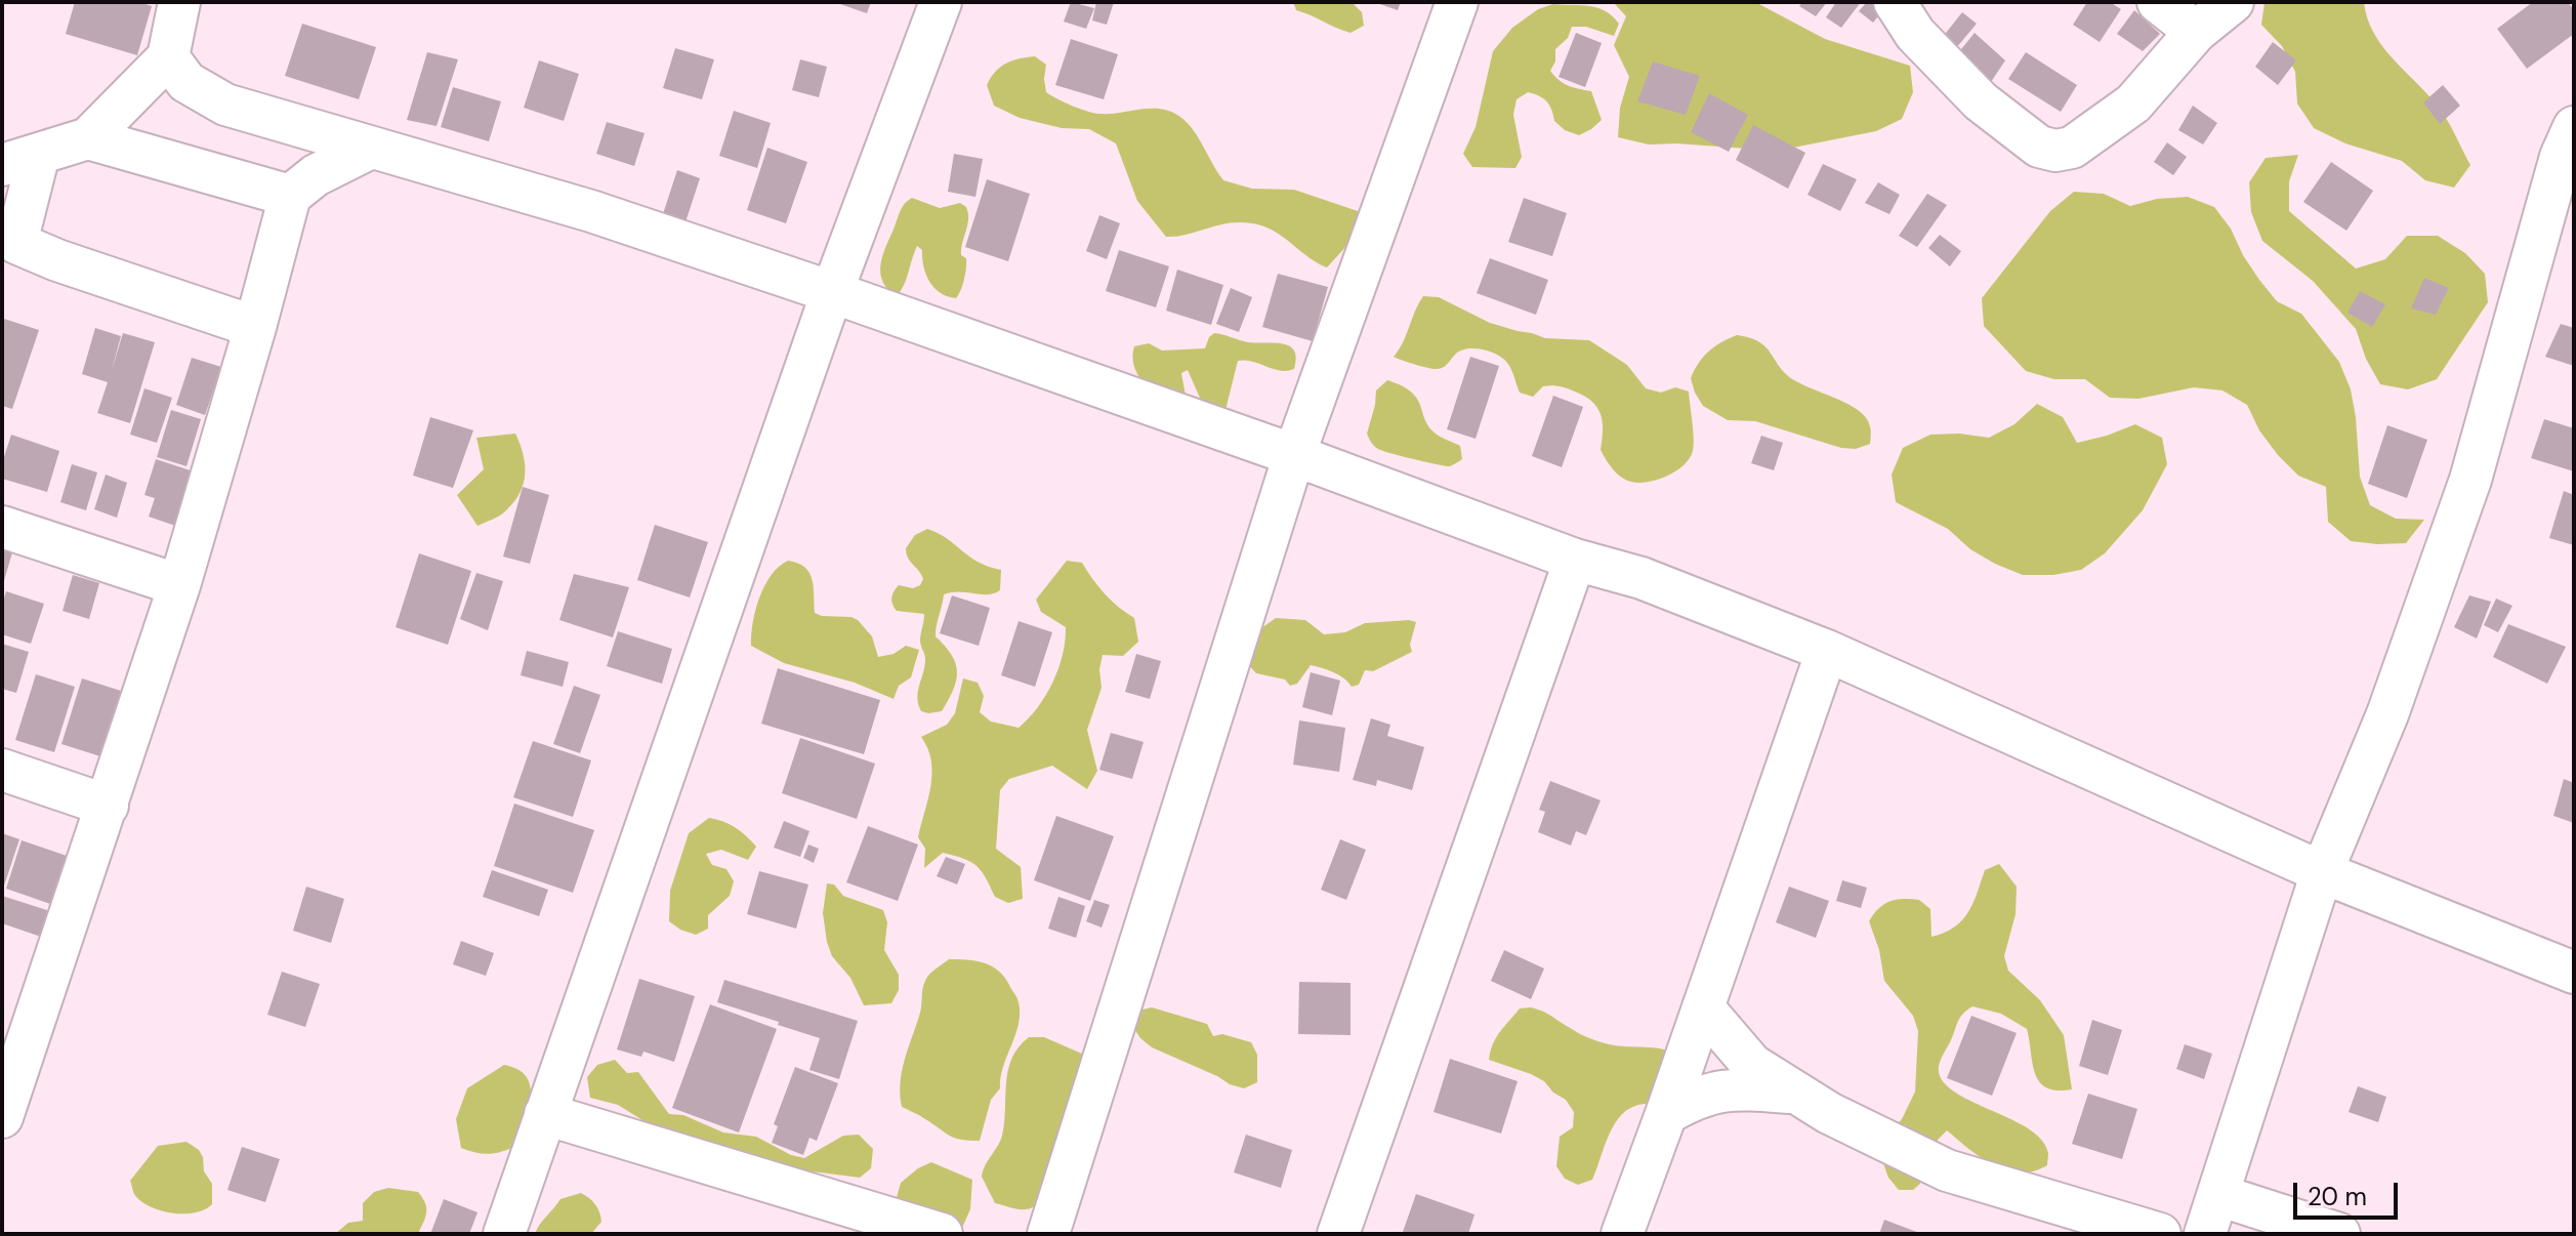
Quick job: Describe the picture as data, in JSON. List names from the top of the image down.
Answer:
{
  "scale_bar": "20 m"
}
